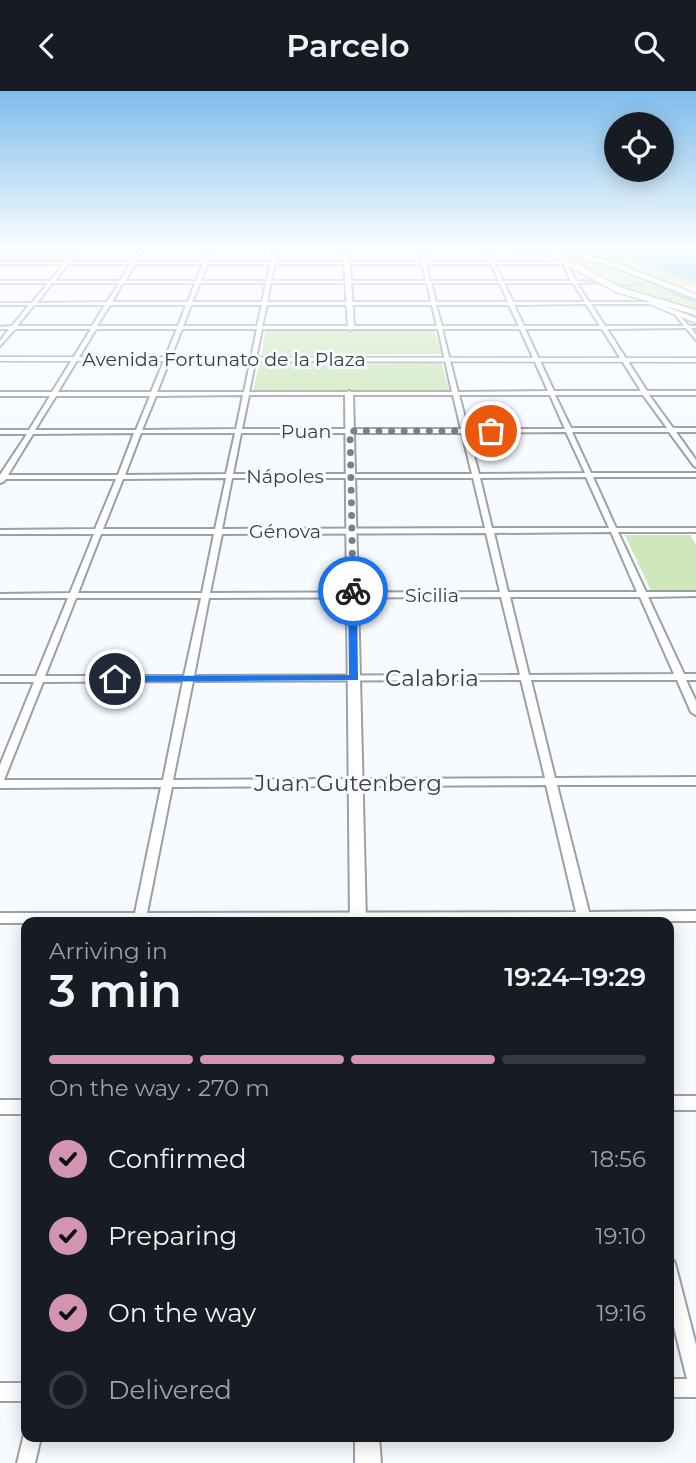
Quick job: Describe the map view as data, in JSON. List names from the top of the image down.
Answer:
{
  "streets": {
    "main road": ["Avenida Fortunato de la Plaza"],
    "street": [
      "Puan",
      "Nápoles",
      "Génova",
      "Sicilia",
      "Calabria",
      "Juan Gutenberg"
    ]
  },
  "page": {
    "header": "Parcelo",
    "heading": ["3 min", "Arriving in", "19:24–19:29"],
    "bar": "On the way · 270 m",
    "list": [
      ["Confirmed", "18:56"],
      ["Preparing", "19:10"],
      ["On the way", "19:16"],
      "Delivered"
    ]
  }
}
